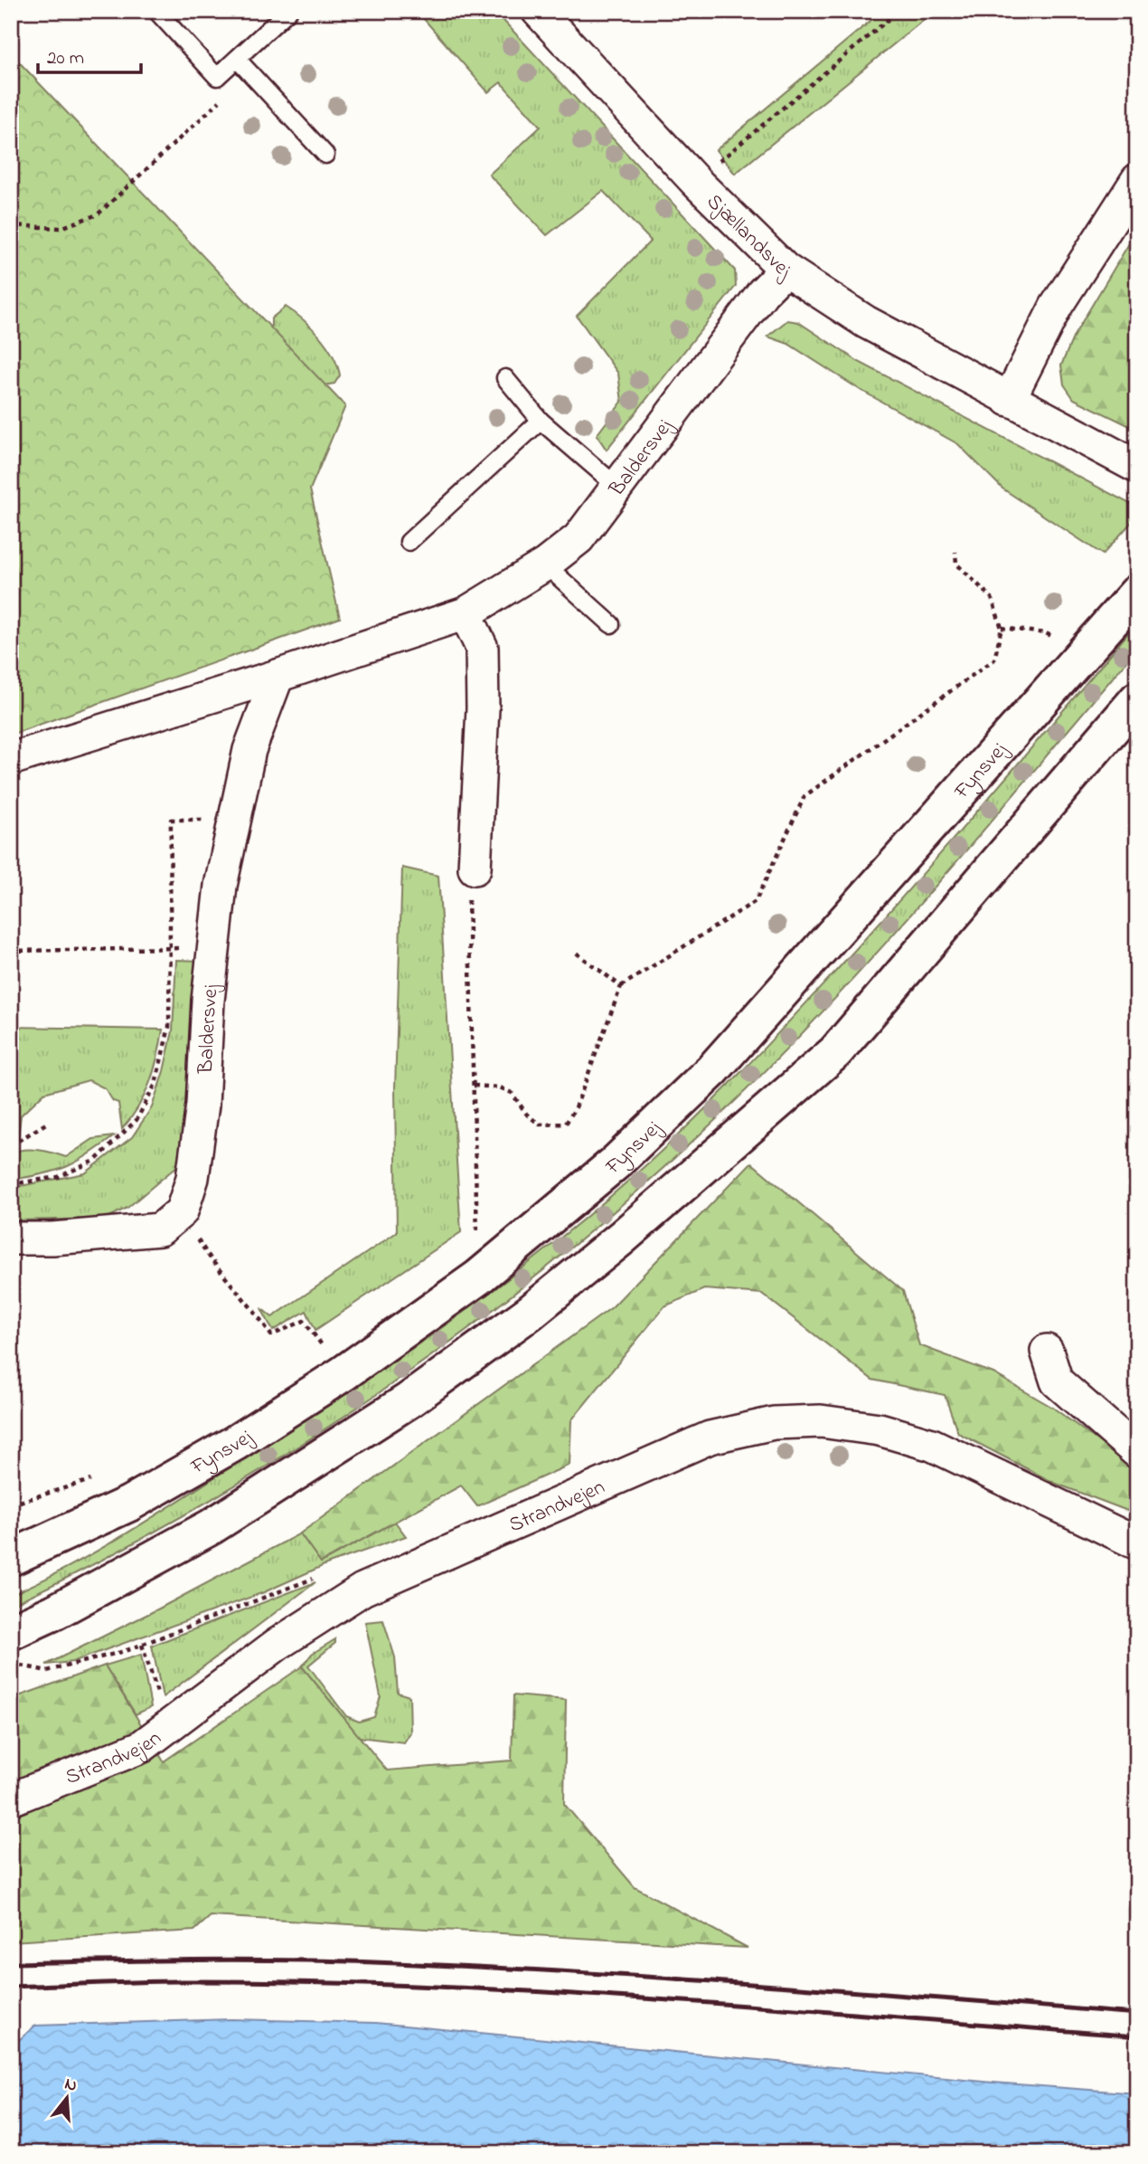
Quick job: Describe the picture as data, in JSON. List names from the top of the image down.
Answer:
{
  "streets": {
    "main road": ["Fynsvej"],
    "street": ["Sjællandsvej", "Baldersvej", "Strandvejen"]
  },
  "crossings": [
    ["Sjællandsvej", "Baldersvej"]
  ],
  "scale_bar": "20 m",
  "north": "top"
}
